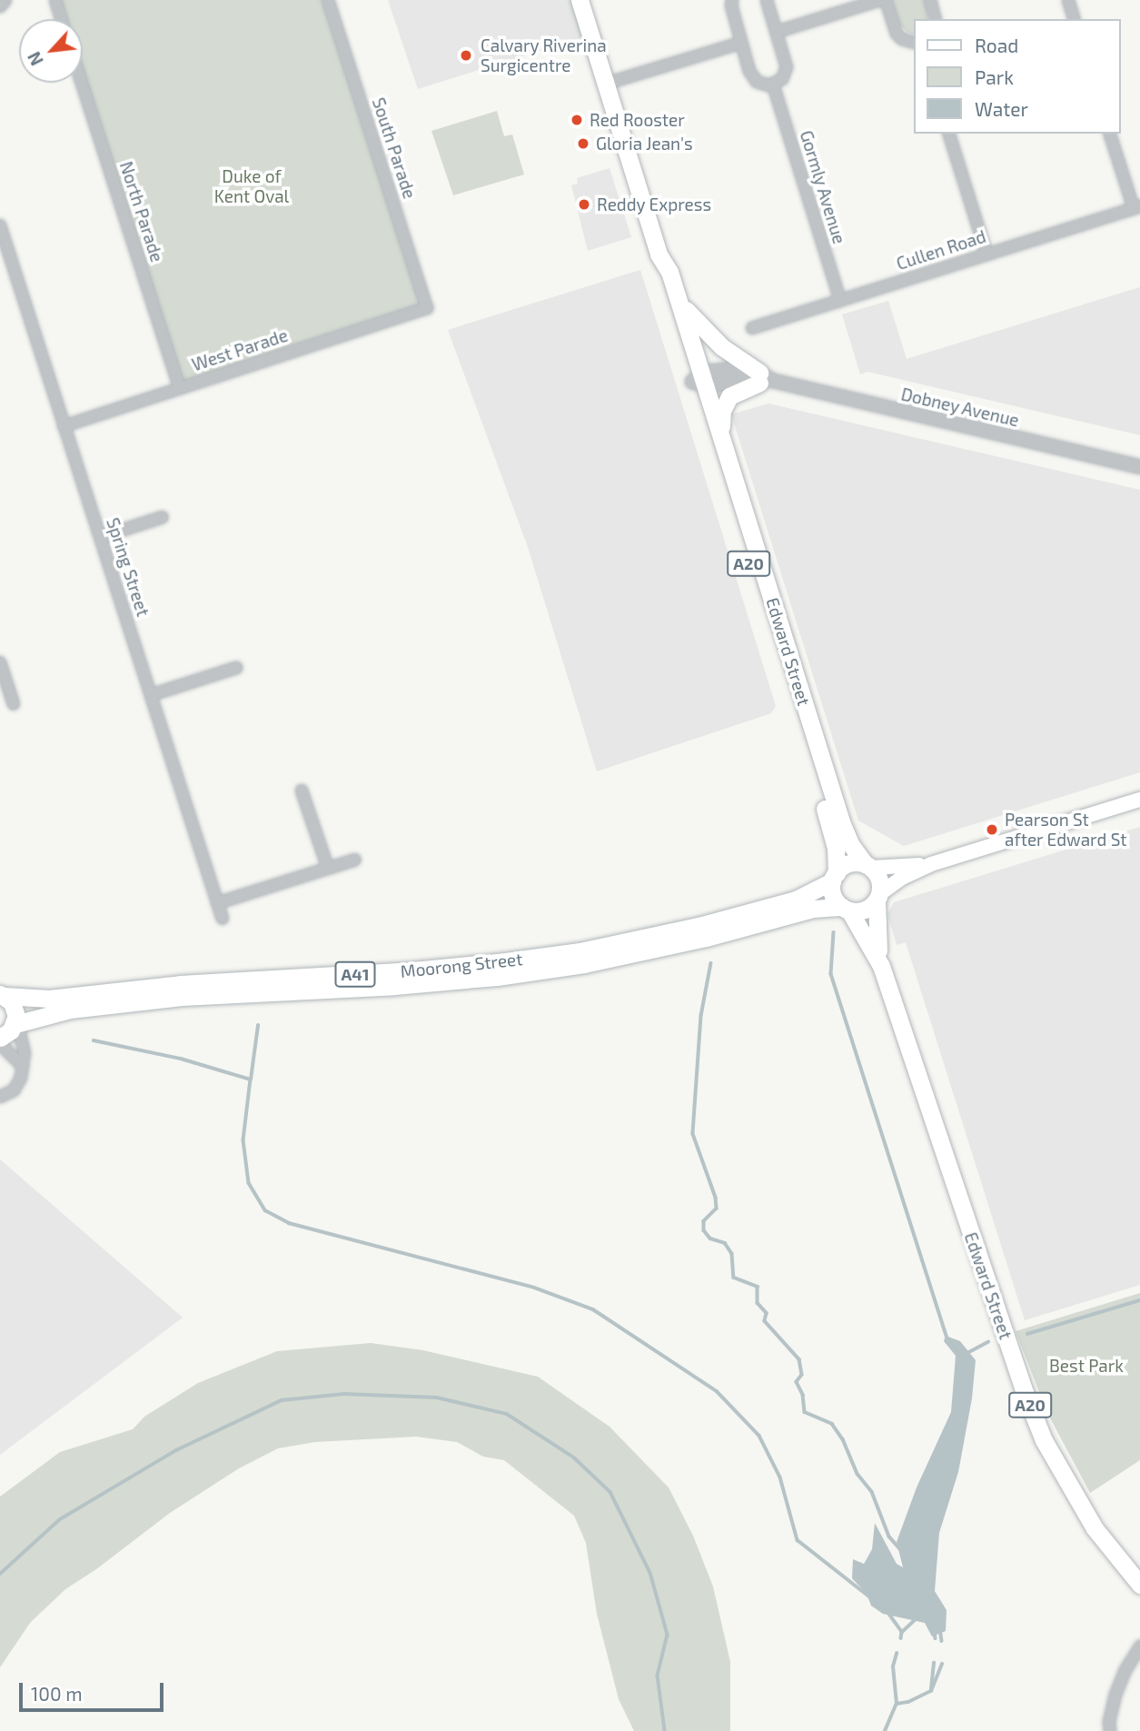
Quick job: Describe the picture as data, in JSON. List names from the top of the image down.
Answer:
{
  "streets": {
    "highway": [
      "A20",
      "Edward Street",
      "Moorong Street",
      "A41"
    ],
    "street": [
      "South Parade",
      "Gormly Avenue",
      "North Parade",
      "Cullen Road",
      "West Parade",
      "Dobney Avenue",
      "Spring Street"
    ]
  },
  "crossings": [
    ["South Parade", "West Parade"],
    ["Gormly Avenue", "Cullen Road"],
    ["North Parade", "West Parade"],
    ["West Parade", "Spring Street"],
    ["Dobney Avenue", "Edward Street"],
    ["A20", "Edward Street"],
    ["A20", "Moorong Street"],
    ["A20", "A41"],
    ["Edward Street", "Moorong Street"],
    ["Edward Street", "A41"],
    ["Moorong Street", "A41"]
  ],
  "parks": ["Duke of Kent Oval", "Best Park"],
  "places": [
    "Calvary Riverina Surgicentre",
    "Red Rooster",
    "Gloria Jean's",
    "Reddy Express",
    "Pearson St after Edward St"
  ],
  "legend": ["Road", "Park", "Water"],
  "scale_bar": "100 m",
  "north": "bottom left"
}
